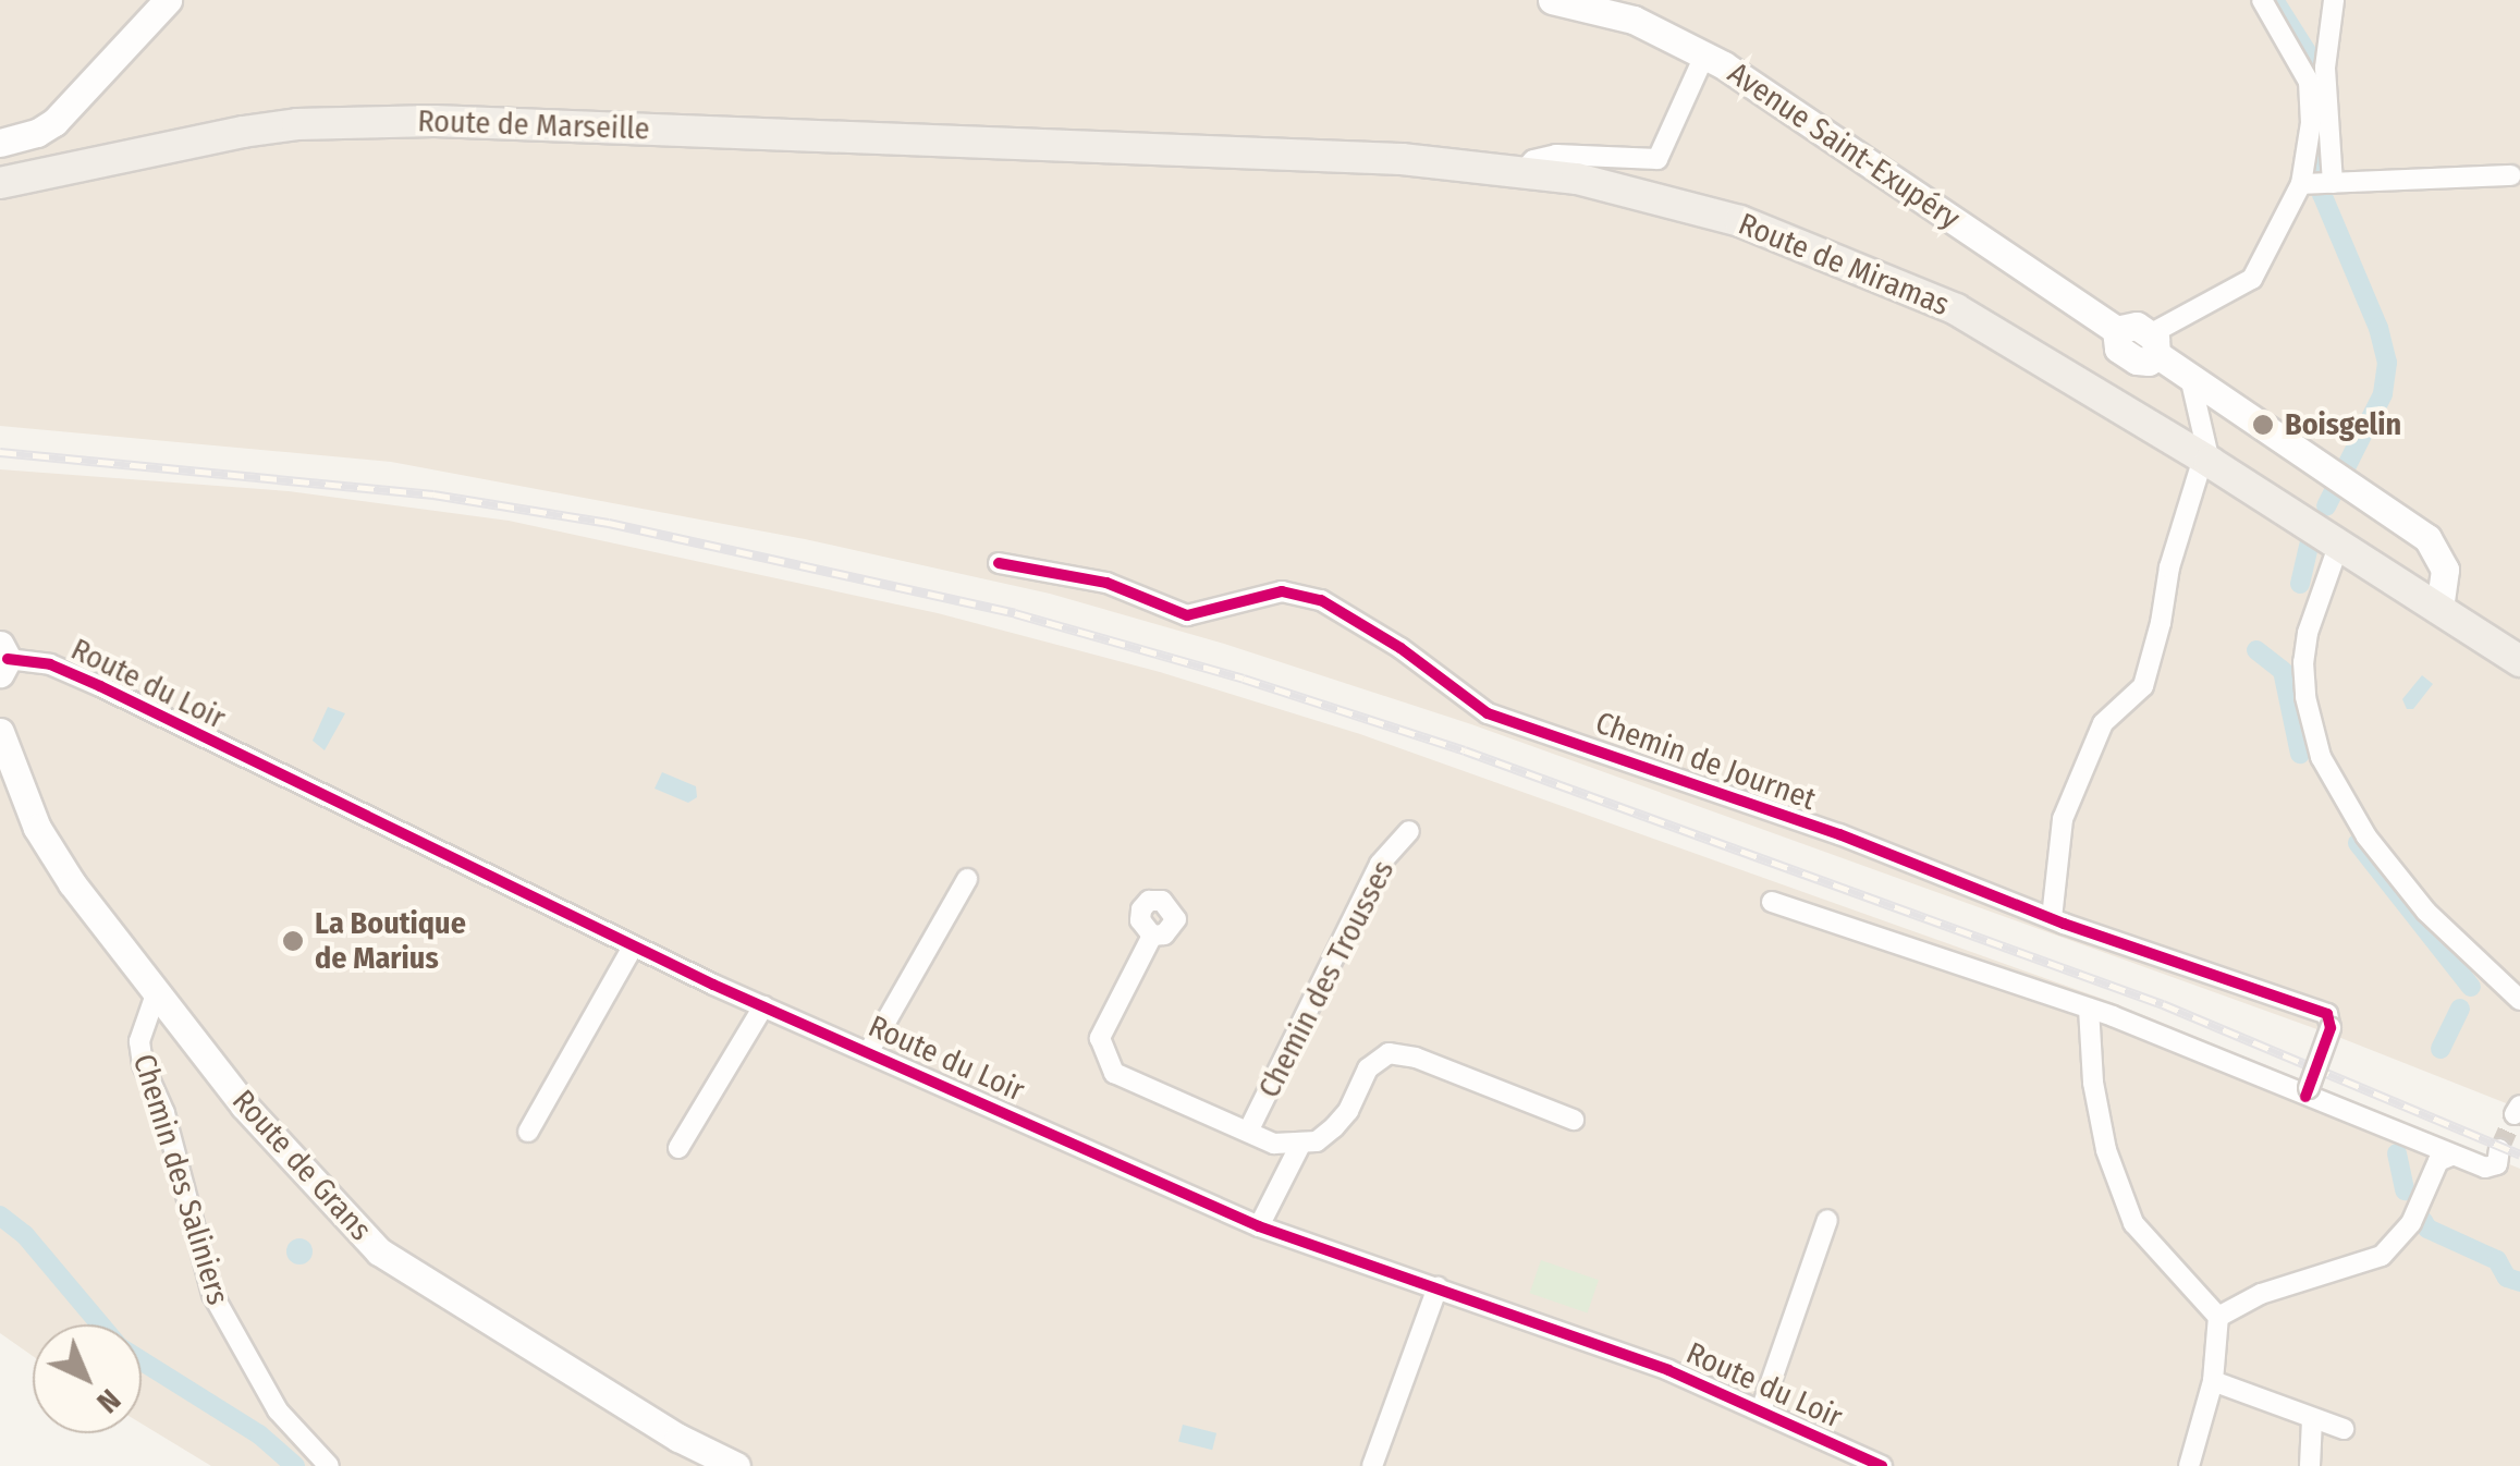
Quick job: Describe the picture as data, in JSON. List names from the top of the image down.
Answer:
{
  "streets": {
    "main road": ["Route de Marseille", "Route de Miramas"],
    "street": [
      "Avenue Saint-Exupéry",
      "Route du Loir",
      "Chemin de Journet",
      "Chemin des Trousses",
      "Route de Grans",
      "Chemin des Saliniers"
    ]
  },
  "crossings": [
    ["Route de Marseille", "Route de Miramas"],
    ["Route de Grans", "Chemin des Saliniers"]
  ],
  "places": ["Boisgelin", "La Boutique de Marius"],
  "north": "bottom right"
}
